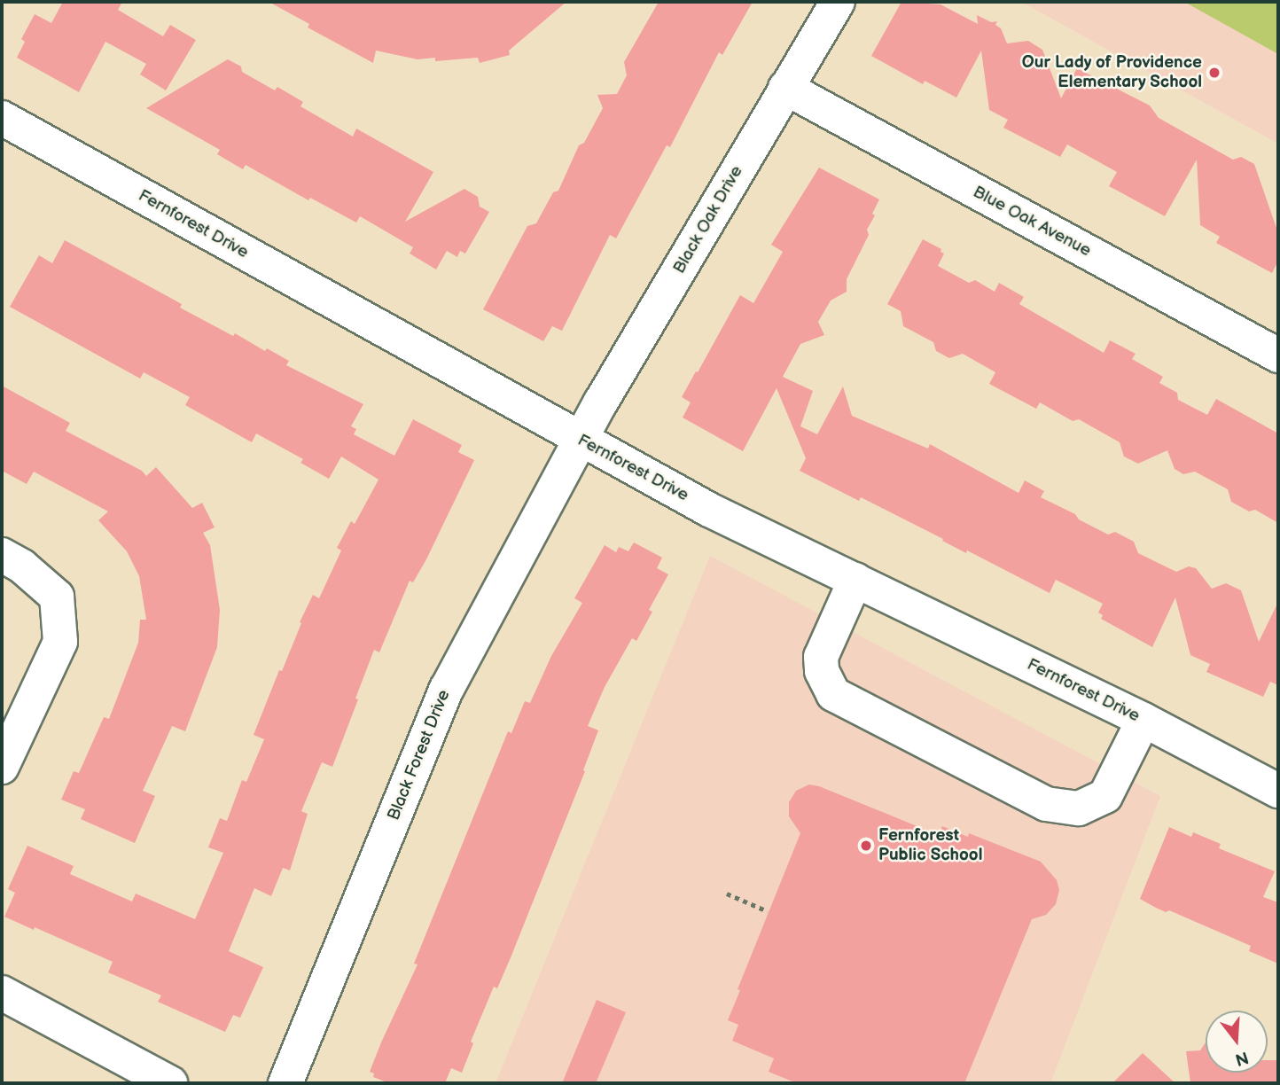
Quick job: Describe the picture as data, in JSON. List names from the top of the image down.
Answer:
{
  "streets": {
    "street": [
      "Black Oak Drive",
      "Blue Oak Avenue",
      "Fernforest Drive",
      "Black Forest Drive"
    ]
  },
  "crossings": [
    ["Black Oak Drive", "Blue Oak Avenue"],
    ["Black Oak Drive", "Fernforest Drive"],
    ["Black Oak Drive", "Black Forest Drive"],
    ["Fernforest Drive", "Black Forest Drive"]
  ],
  "places": ["Our Lady of Providence Elementary School", "Fernforest Public School"],
  "north": "bottom"
}
